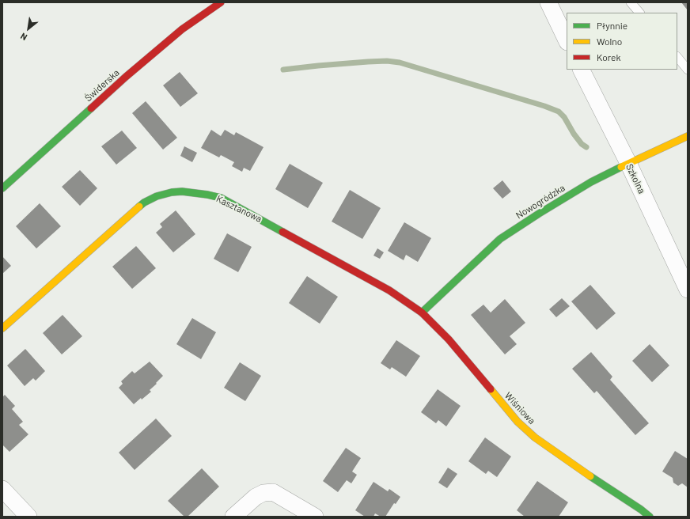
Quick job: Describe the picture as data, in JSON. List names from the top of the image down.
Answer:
{
  "streets": {
    "street": [
      "Świderska",
      "Szkolna",
      "Nowogródzka",
      "Kasztanowa",
      "Wiśniowa"
    ]
  },
  "crossings": [
    ["Szkolna", "Nowogródzka"],
    ["Nowogródzka", "Wiśniowa"],
    ["Kasztanowa", "Wiśniowa"]
  ],
  "legend": ["Płynnie", "Wolno", "Korek"],
  "north": "bottom left"
}
